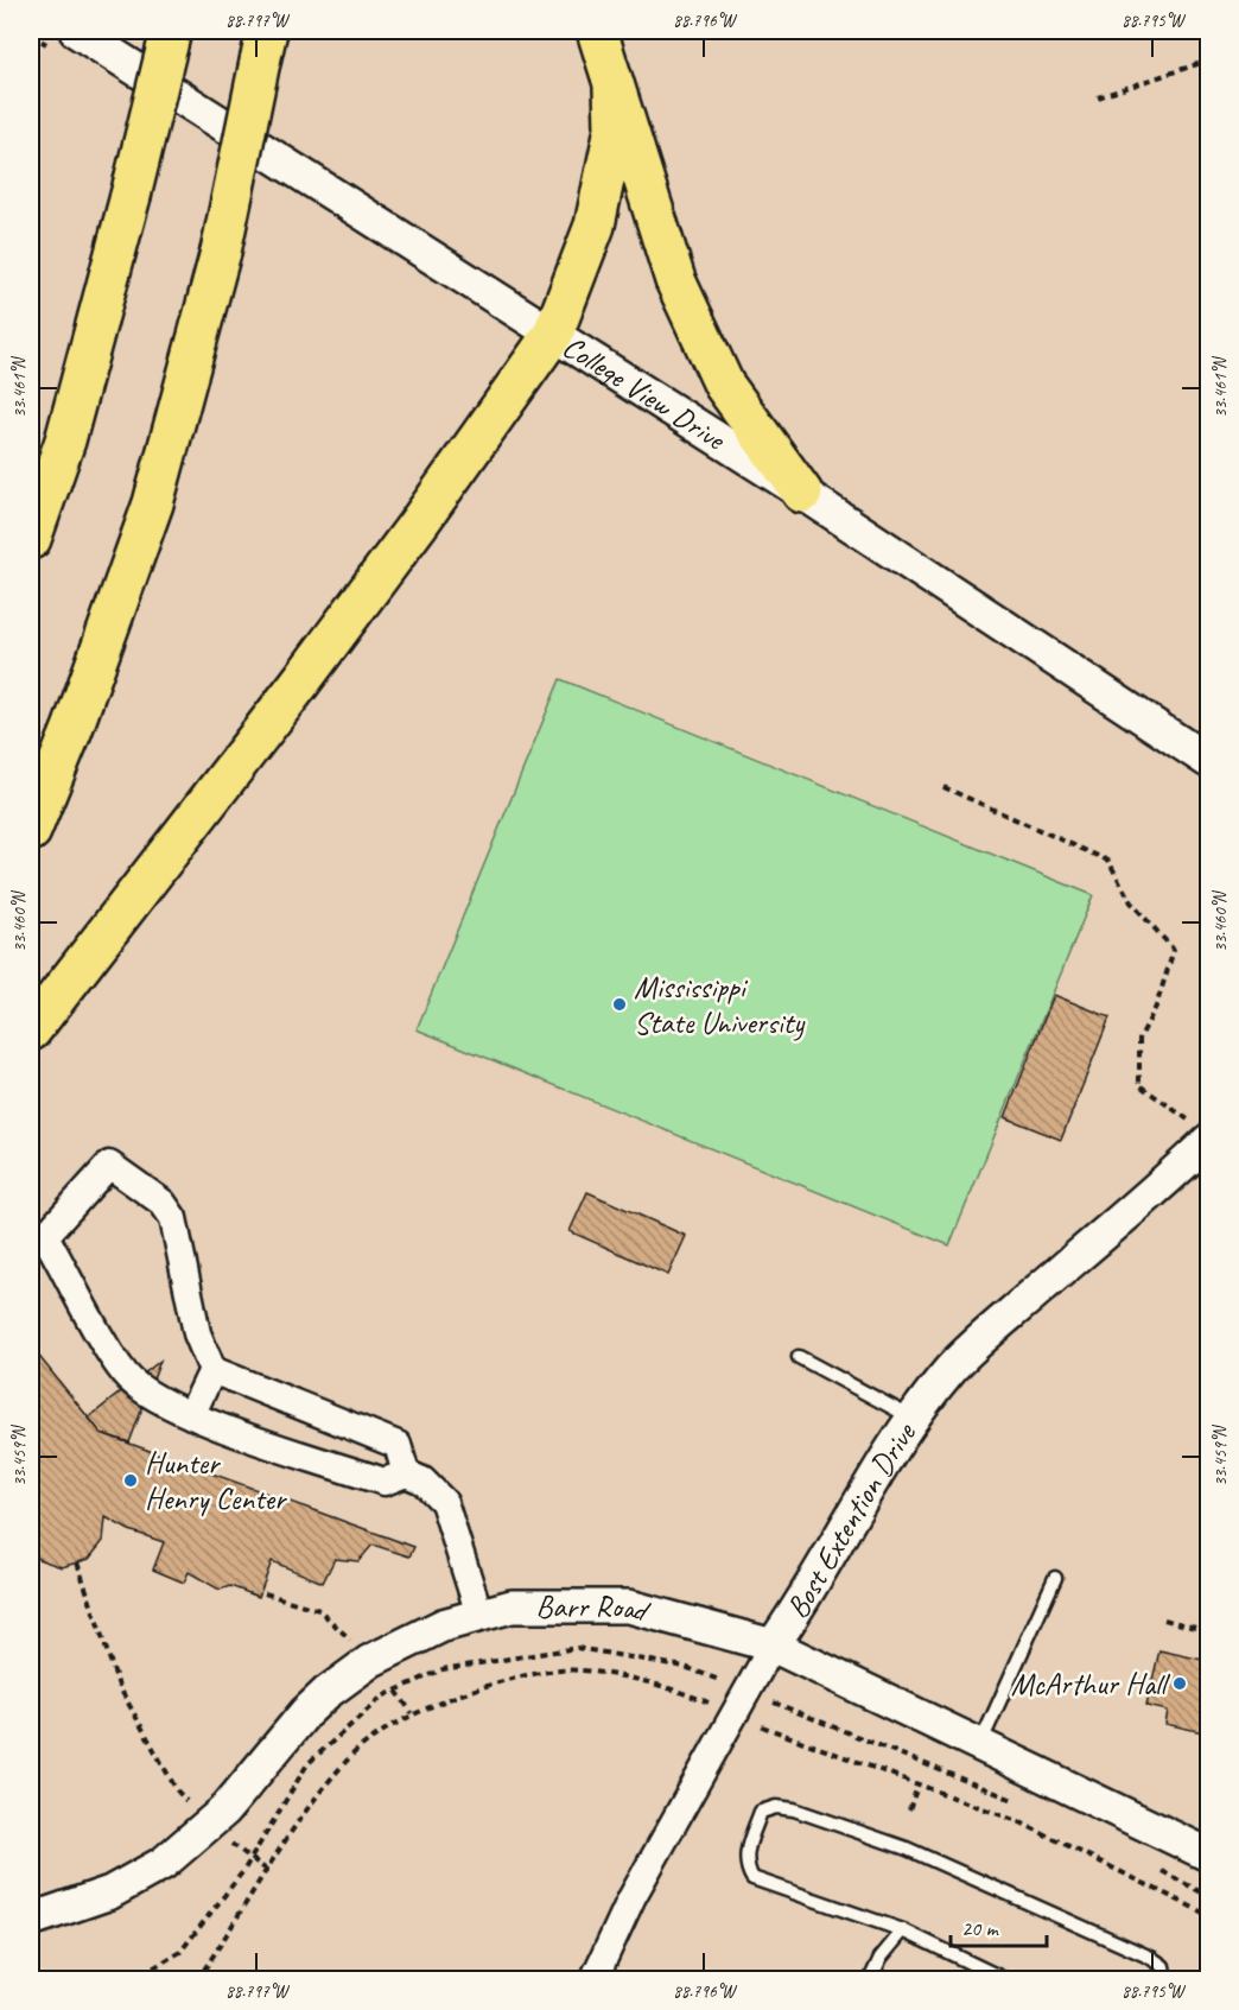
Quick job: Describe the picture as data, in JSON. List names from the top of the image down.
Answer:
{
  "streets": {
    "street": ["College View Drive", "Bost Extention Drive", "Barr Road"]
  },
  "crossings": [
    ["Bost Extention Drive", "Barr Road"]
  ],
  "places": ["Mississippi State University", "Hunter Henry Center", "McArthur Hall"],
  "scale_bar": "20 m",
  "coordinates": [
    "88.797°W",
    "88.796°W",
    "88.795°W",
    "33.461°N",
    "33.460°N",
    "33.459°N"
  ]
}
